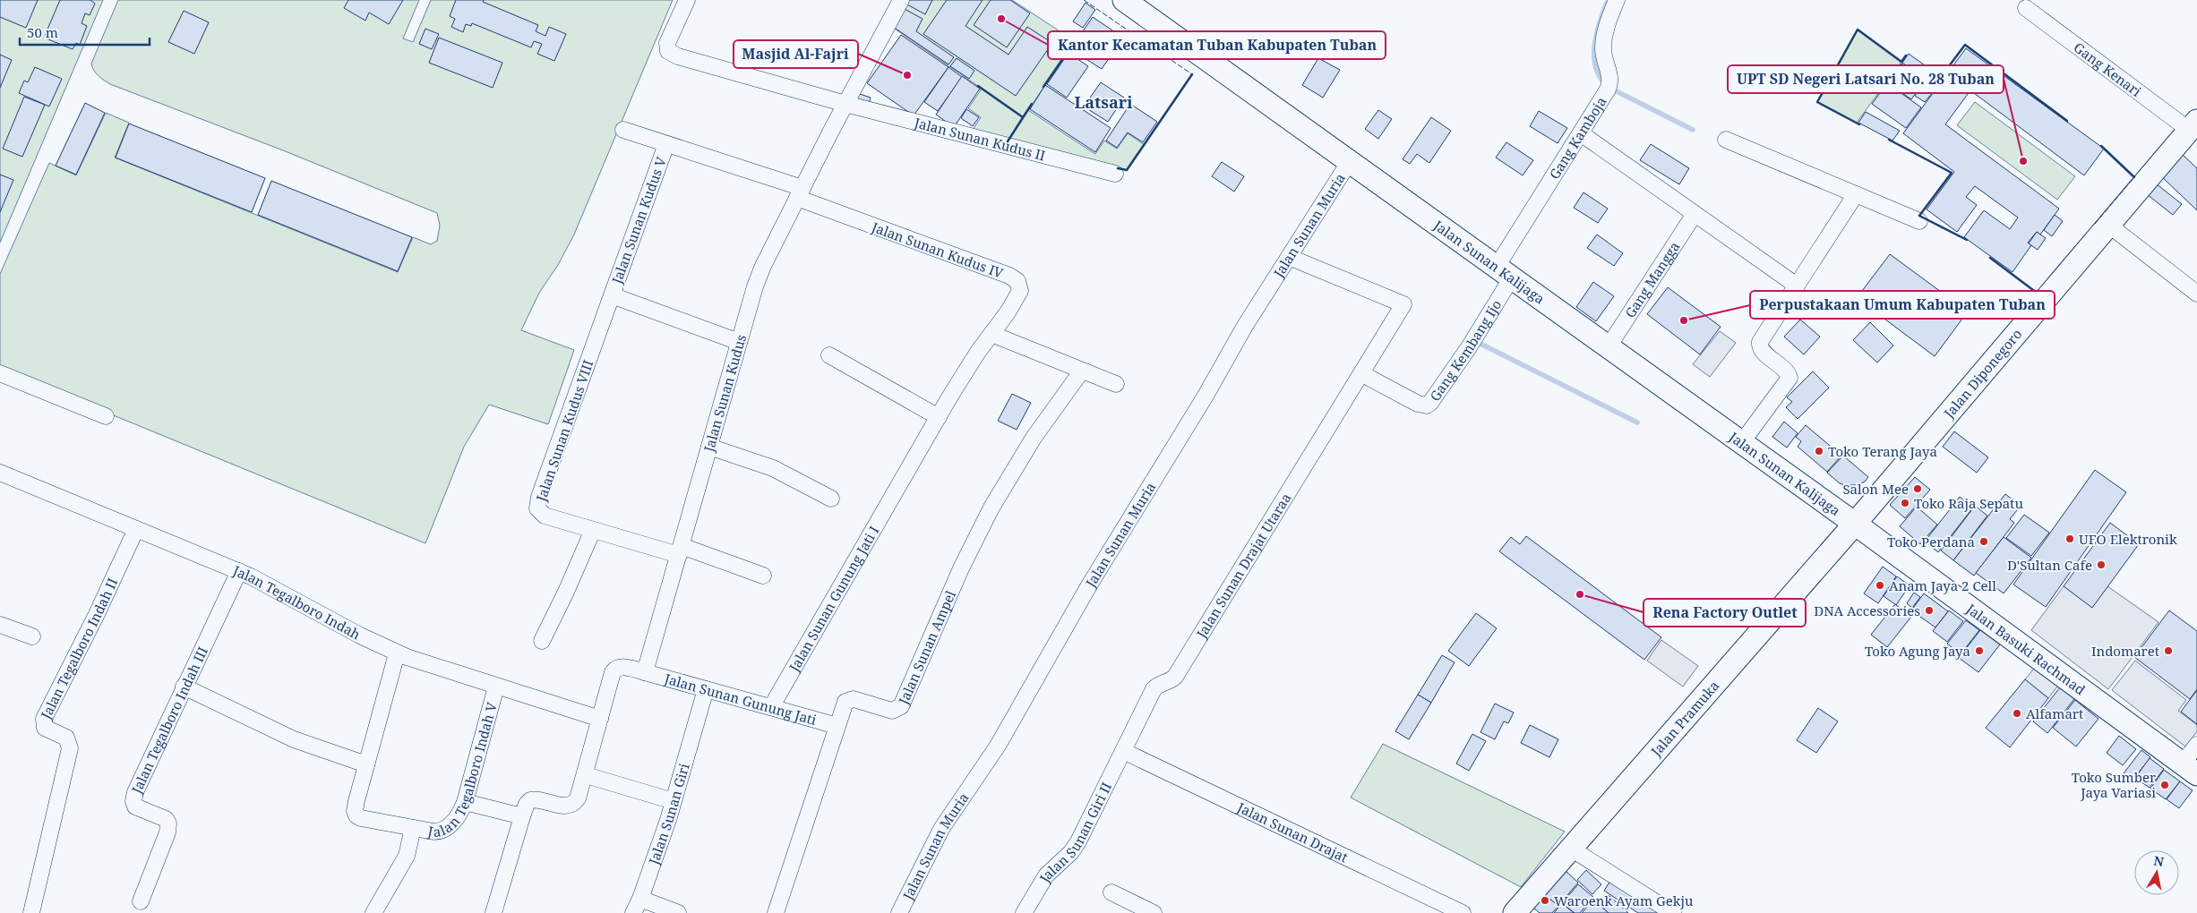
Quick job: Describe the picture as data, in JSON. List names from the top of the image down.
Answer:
{
  "streets": {
    "main road": [
      "Jalan Sunan Kalijaga",
      "Jalan Diponegoro",
      "Jalan Basuki Rachmad",
      "Jalan Pramuka"
    ],
    "street": [
      "Gang Kenari",
      "Jalan Sunan Kudus II",
      "Gang Kamboja",
      "Jalan Sunan Kudus V",
      "Jalan Sunan Muria",
      "Jalan Sunan Kudus IV",
      "Gang Mangga",
      "Gang Kembang Ijo",
      "Jalan Sunan Kudus",
      "Jalan Sunan Kudus VIII",
      "Jalan Sunan Drajat Utaraa",
      "Jalan Sunan Gunung Jati I",
      "Jalan Tegalboro Indah",
      "Jalan Sunan Ampel",
      "Jalan Tegalboro Indah II",
      "Jalan Sunan Gunung Jati",
      "Jalan Tegalboro Indah III",
      "Jalan Tegalboro Indah V",
      "Jalan Sunan Giri",
      "Jalan Sunan Giri II",
      "Jalan Sunan Drajat"
    ]
  },
  "crossings": [
    ["Gang Kenari", "Jalan Diponegoro"],
    ["Jalan Sunan Kudus II", "Jalan Sunan Kudus"],
    ["Gang Kamboja", "Jalan Sunan Kalijaga"],
    ["Gang Kamboja", "Gang Kembang Ijo"],
    ["Jalan Sunan Kudus V", "Jalan Sunan Kudus"],
    ["Jalan Sunan Kudus V", "Jalan Sunan Kudus VIII"],
    ["Jalan Sunan Muria", "Jalan Sunan Kalijaga"],
    ["Jalan Sunan Muria", "Jalan Sunan Drajat Utaraa"],
    ["Jalan Sunan Kudus IV", "Jalan Sunan Kudus"],
    ["Jalan Sunan Kudus IV", "Jalan Sunan Gunung Jati I"],
    ["Jalan Sunan Kalijaga", "Gang Mangga"],
    ["Jalan Sunan Kalijaga", "Gang Kembang Ijo"],
    ["Jalan Sunan Kalijaga", "Jalan Diponegoro"],
    ["Jalan Sunan Kalijaga", "Jalan Basuki Rachmad"],
    ["Jalan Sunan Kalijaga", "Jalan Pramuka"],
    ["Gang Kembang Ijo", "Jalan Sunan Drajat Utaraa"],
    ["Jalan Diponegoro", "Jalan Basuki Rachmad"],
    ["Jalan Diponegoro", "Jalan Pramuka"],
    ["Jalan Sunan Kudus", "Jalan Sunan Kudus VIII"],
    ["Jalan Sunan Kudus", "Jalan Sunan Gunung Jati"],
    ["Jalan Sunan Drajat Utaraa", "Jalan Sunan Giri II"],
    ["Jalan Sunan Drajat Utaraa", "Jalan Sunan Drajat"],
    ["Jalan Sunan Gunung Jati I", "Jalan Sunan Gunung Jati"],
    ["Jalan Tegalboro Indah", "Jalan Tegalboro Indah II"],
    ["Jalan Tegalboro Indah", "Jalan Tegalboro Indah III"],
    ["Jalan Tegalboro Indah", "Jalan Tegalboro Indah V"],
    ["Jalan Sunan Ampel", "Jalan Sunan Gunung Jati"],
    ["Jalan Basuki Rachmad", "Jalan Pramuka"],
    ["Jalan Sunan Gunung Jati", "Jalan Sunan Giri"],
    ["Jalan Sunan Giri II", "Jalan Sunan Drajat"]
  ],
  "districts": ["Latsari"],
  "places": [
    "Kantor Kecamatan Tuban Kabupaten Tuban",
    "Masjid Al-Fajri",
    "UPT SD Negeri Latsari No. 28 Tuban",
    "Perpustakaan Umum Kabupaten Tuban",
    "Toko Terang Jaya",
    "Salon Mee",
    "Toko Raja Sepatu",
    "UFO Elektronik",
    "Toko Perdana",
    "D'Sultan Cafe",
    "Anam Jaya 2 Cell",
    "Rena Factory Outlet",
    "DNA Accessories",
    "Toko Agung Jaya",
    "Indomaret",
    "Alfamart",
    "Toko Sumber Jaya Variasi",
    "Waroenk Ayam Gekju"
  ],
  "scale_bar": "50 m",
  "north": "top"
}
